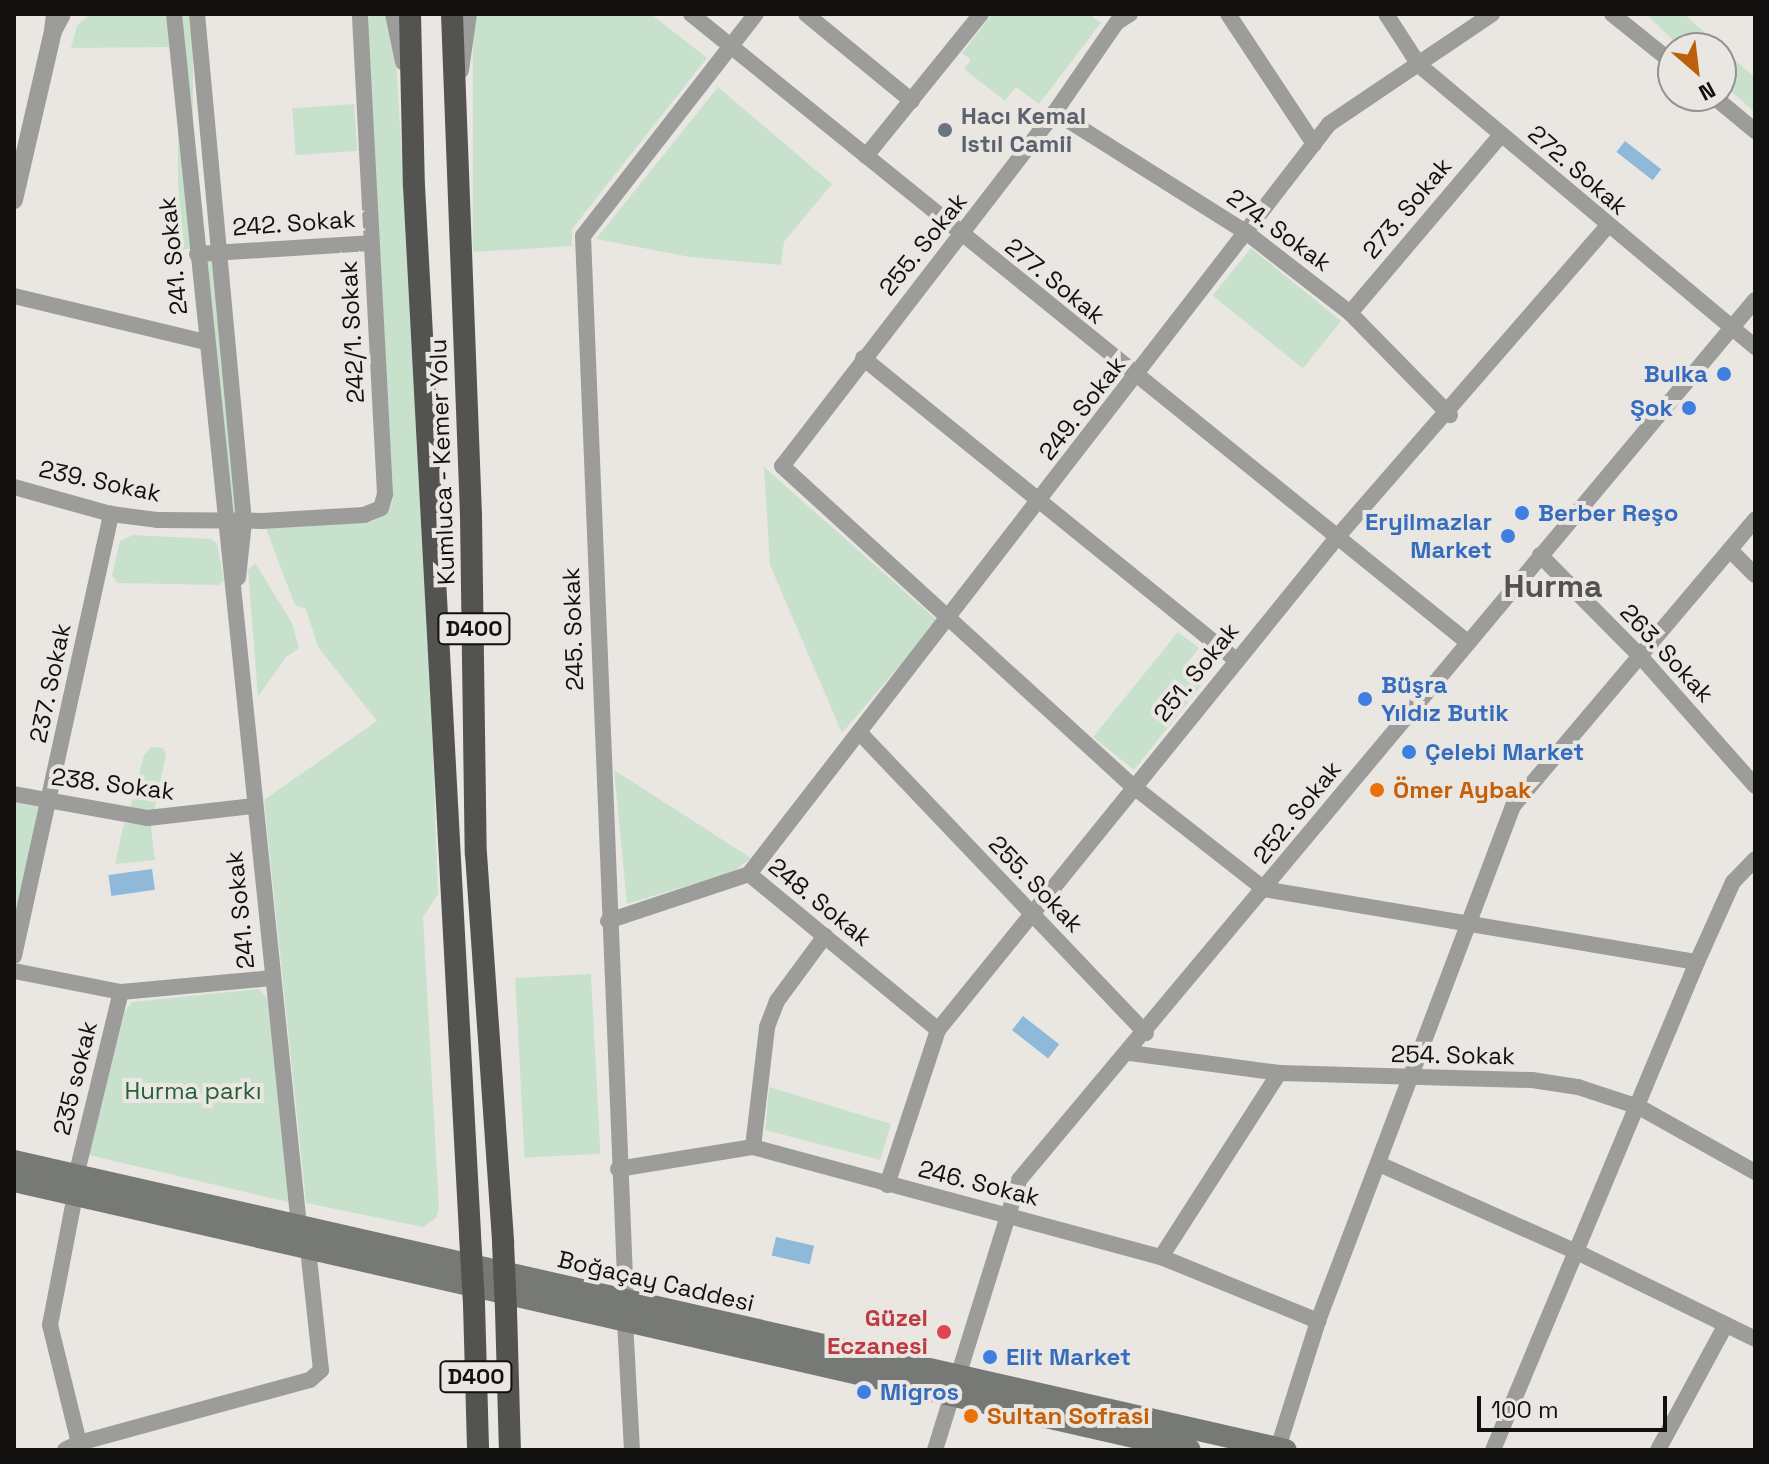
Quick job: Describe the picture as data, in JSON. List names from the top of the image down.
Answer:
{
  "streets": {
    "highway": ["Kumluca - Kemer Yolu", "D400"],
    "main road": ["Boğaçay Caddesi"],
    "street": [
      "272. Sokak",
      "273. Sokak",
      "242. Sokak",
      "274. Sokak",
      "255. Sokak",
      "241. Sokak",
      "277. Sokak",
      "242/1. Sokak",
      "249. Sokak",
      "239. Sokak",
      "245. Sokak",
      "263. Sokak",
      "251. Sokak",
      "237. Sokak",
      "238. Sokak",
      "252. Sokak",
      "248. Sokak",
      "254. Sokak",
      "235 sokak",
      "246. Sokak"
    ]
  },
  "crossings": [
    ["272. Sokak", "273. Sokak"],
    ["272. Sokak", "249. Sokak"],
    ["272. Sokak", "251. Sokak"],
    ["272. Sokak", "252. Sokak"],
    ["273. Sokak", "274. Sokak"],
    ["242. Sokak", "241. Sokak"],
    ["242. Sokak", "242/1. Sokak"],
    ["274. Sokak", "255. Sokak"],
    ["274. Sokak", "249. Sokak"],
    ["274. Sokak", "251. Sokak"],
    ["255. Sokak", "277. Sokak"],
    ["255. Sokak", "249. Sokak"],
    ["255. Sokak", "251. Sokak"],
    ["255. Sokak", "252. Sokak"],
    ["241. Sokak", "242/1. Sokak"],
    ["241. Sokak", "239. Sokak"],
    ["241. Sokak", "238. Sokak"],
    ["241. Sokak", "Boğaçay Caddesi"],
    ["277. Sokak", "249. Sokak"],
    ["277. Sokak", "245. Sokak"],
    ["277. Sokak", "251. Sokak"],
    ["277. Sokak", "252. Sokak"],
    ["242/1. Sokak", "239. Sokak"],
    ["249. Sokak", "248. Sokak"],
    ["239. Sokak", "237. Sokak"],
    ["245. Sokak", "248. Sokak"],
    ["245. Sokak", "246. Sokak"],
    ["245. Sokak", "Boğaçay Caddesi"],
    ["263. Sokak", "252. Sokak"],
    ["251. Sokak", "248. Sokak"],
    ["251. Sokak", "246. Sokak"],
    ["237. Sokak", "238. Sokak"],
    ["252. Sokak", "254. Sokak"],
    ["252. Sokak", "246. Sokak"],
    ["252. Sokak", "Boğaçay Caddesi"],
    ["235 sokak", "Boğaçay Caddesi"]
  ],
  "districts": ["Hurma"],
  "parks": ["Hurma parkı"],
  "places": [
    "Hacı Kemal Istıl Camii",
    "Bulka",
    "Şok",
    "Berber Reşo",
    "Eryilmazlar Market",
    "Büşra Yıldız Butik",
    "Çelebi Market",
    "Ömer Aybak",
    "Güzel Eczanesi",
    "Elit Market",
    "Migros",
    "Sultan Sofrasi"
  ],
  "scale_bar": "100 m",
  "north": "bottom right"
}
